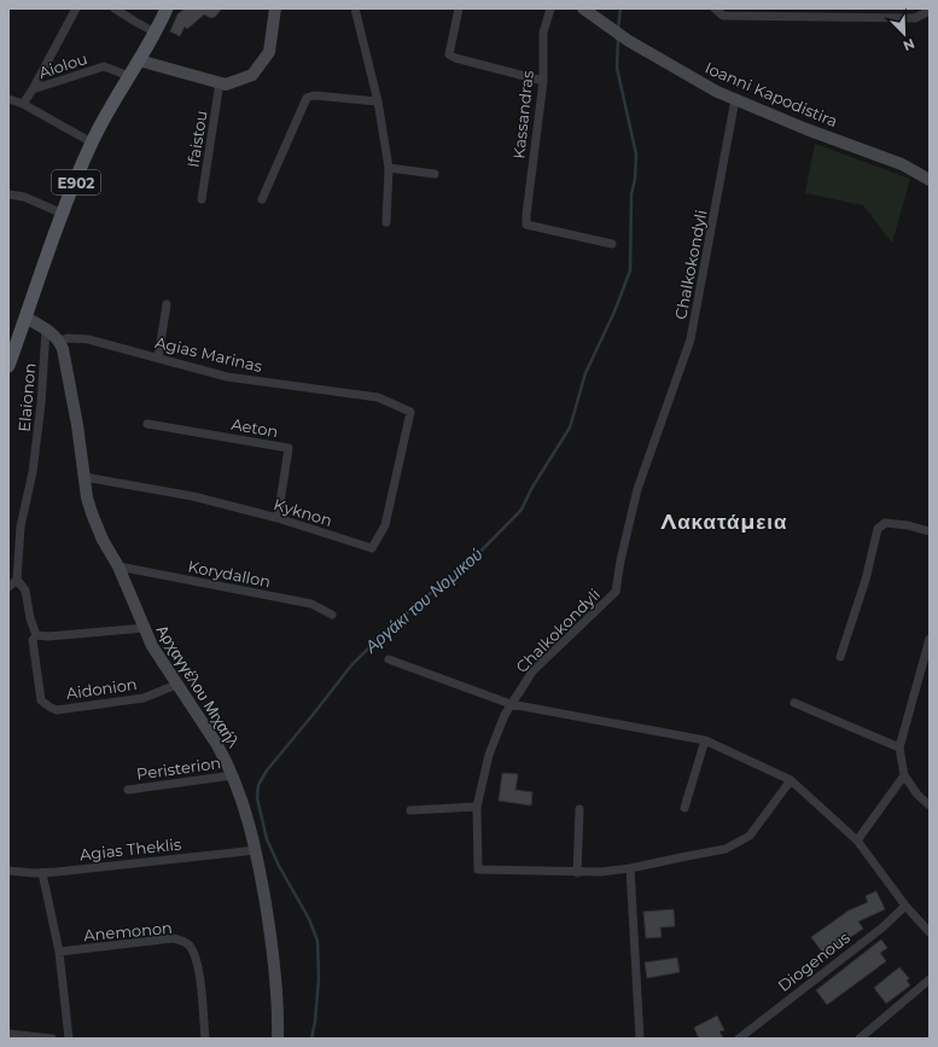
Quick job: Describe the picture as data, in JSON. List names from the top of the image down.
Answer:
{
  "streets": {
    "main road": ["E902"],
    "street": [
      "Aiolou",
      "Ioanni Kapodistira",
      "Kassandras",
      "Ifaistou",
      "Chalkokondyli",
      "Agias Marinas",
      "Elaionon",
      "Aeton",
      "Kyknon",
      "Korydallon",
      "Αρχαγγέλου Μιχαήλ",
      "Aidonion",
      "Peristerion",
      "Agias Theklis",
      "Anemonon",
      "Diogenous"
    ]
  },
  "crossings": [
    ["Aiolou", "E902"],
    ["Ioanni Kapodistira", "Chalkokondyli"],
    ["E902", "Αρχαγγέλου Μιχαήλ"],
    ["Agias Marinas", "Kyknon"],
    ["Agias Marinas", "Αρχαγγέλου Μιχαήλ"],
    ["Elaionon", "Αρχαγγέλου Μιχαήλ"],
    ["Elaionon", "Aidonion"],
    ["Aeton", "Kyknon"],
    ["Kyknon", "Αρχαγγέλου Μιχαήλ"],
    ["Korydallon", "Αρχαγγέλου Μιχαήλ"],
    ["Αρχαγγέλου Μιχαήλ", "Aidonion"],
    ["Αρχαγγέλου Μιχαήλ", "Peristerion"],
    ["Αρχαγγέλου Μιχαήλ", "Agias Theklis"]
  ],
  "districts": ["Λακατάμεια"],
  "water": ["Αργάκι του Νομικού"],
  "north": "bottom right"
}
